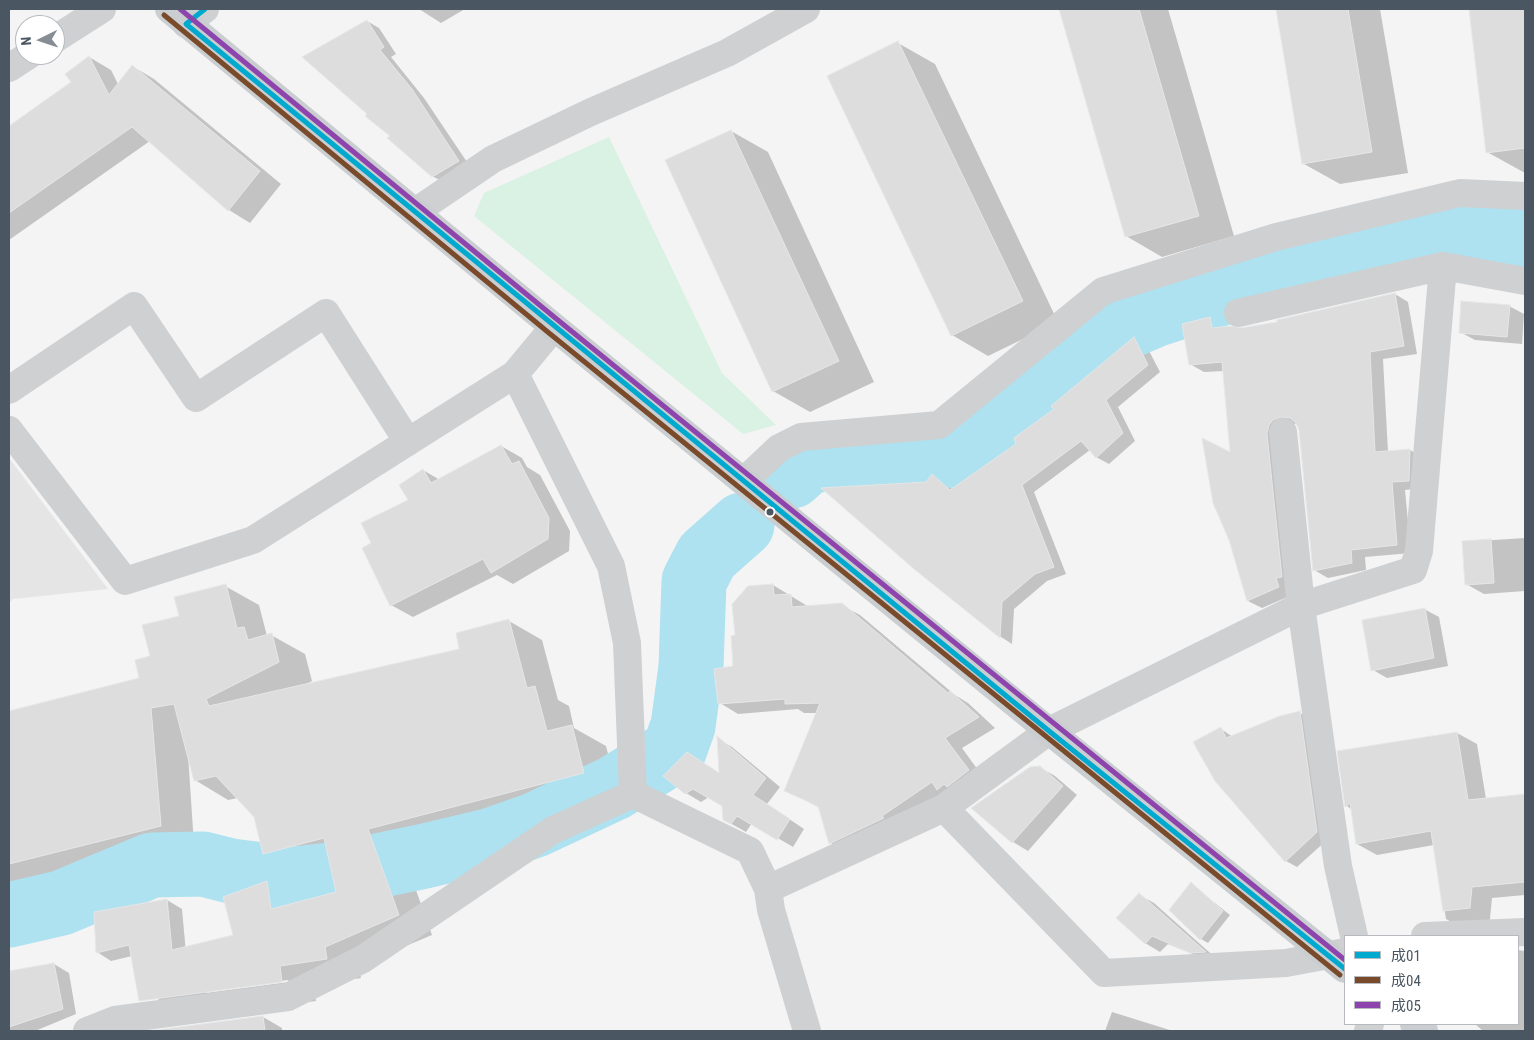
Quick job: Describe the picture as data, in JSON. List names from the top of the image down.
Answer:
{
  "lines": ["transit line 成01", "transit line 成05", "transit line 成04"],
  "legend": ["成01", "成04", "成05"],
  "north": "left"
}
